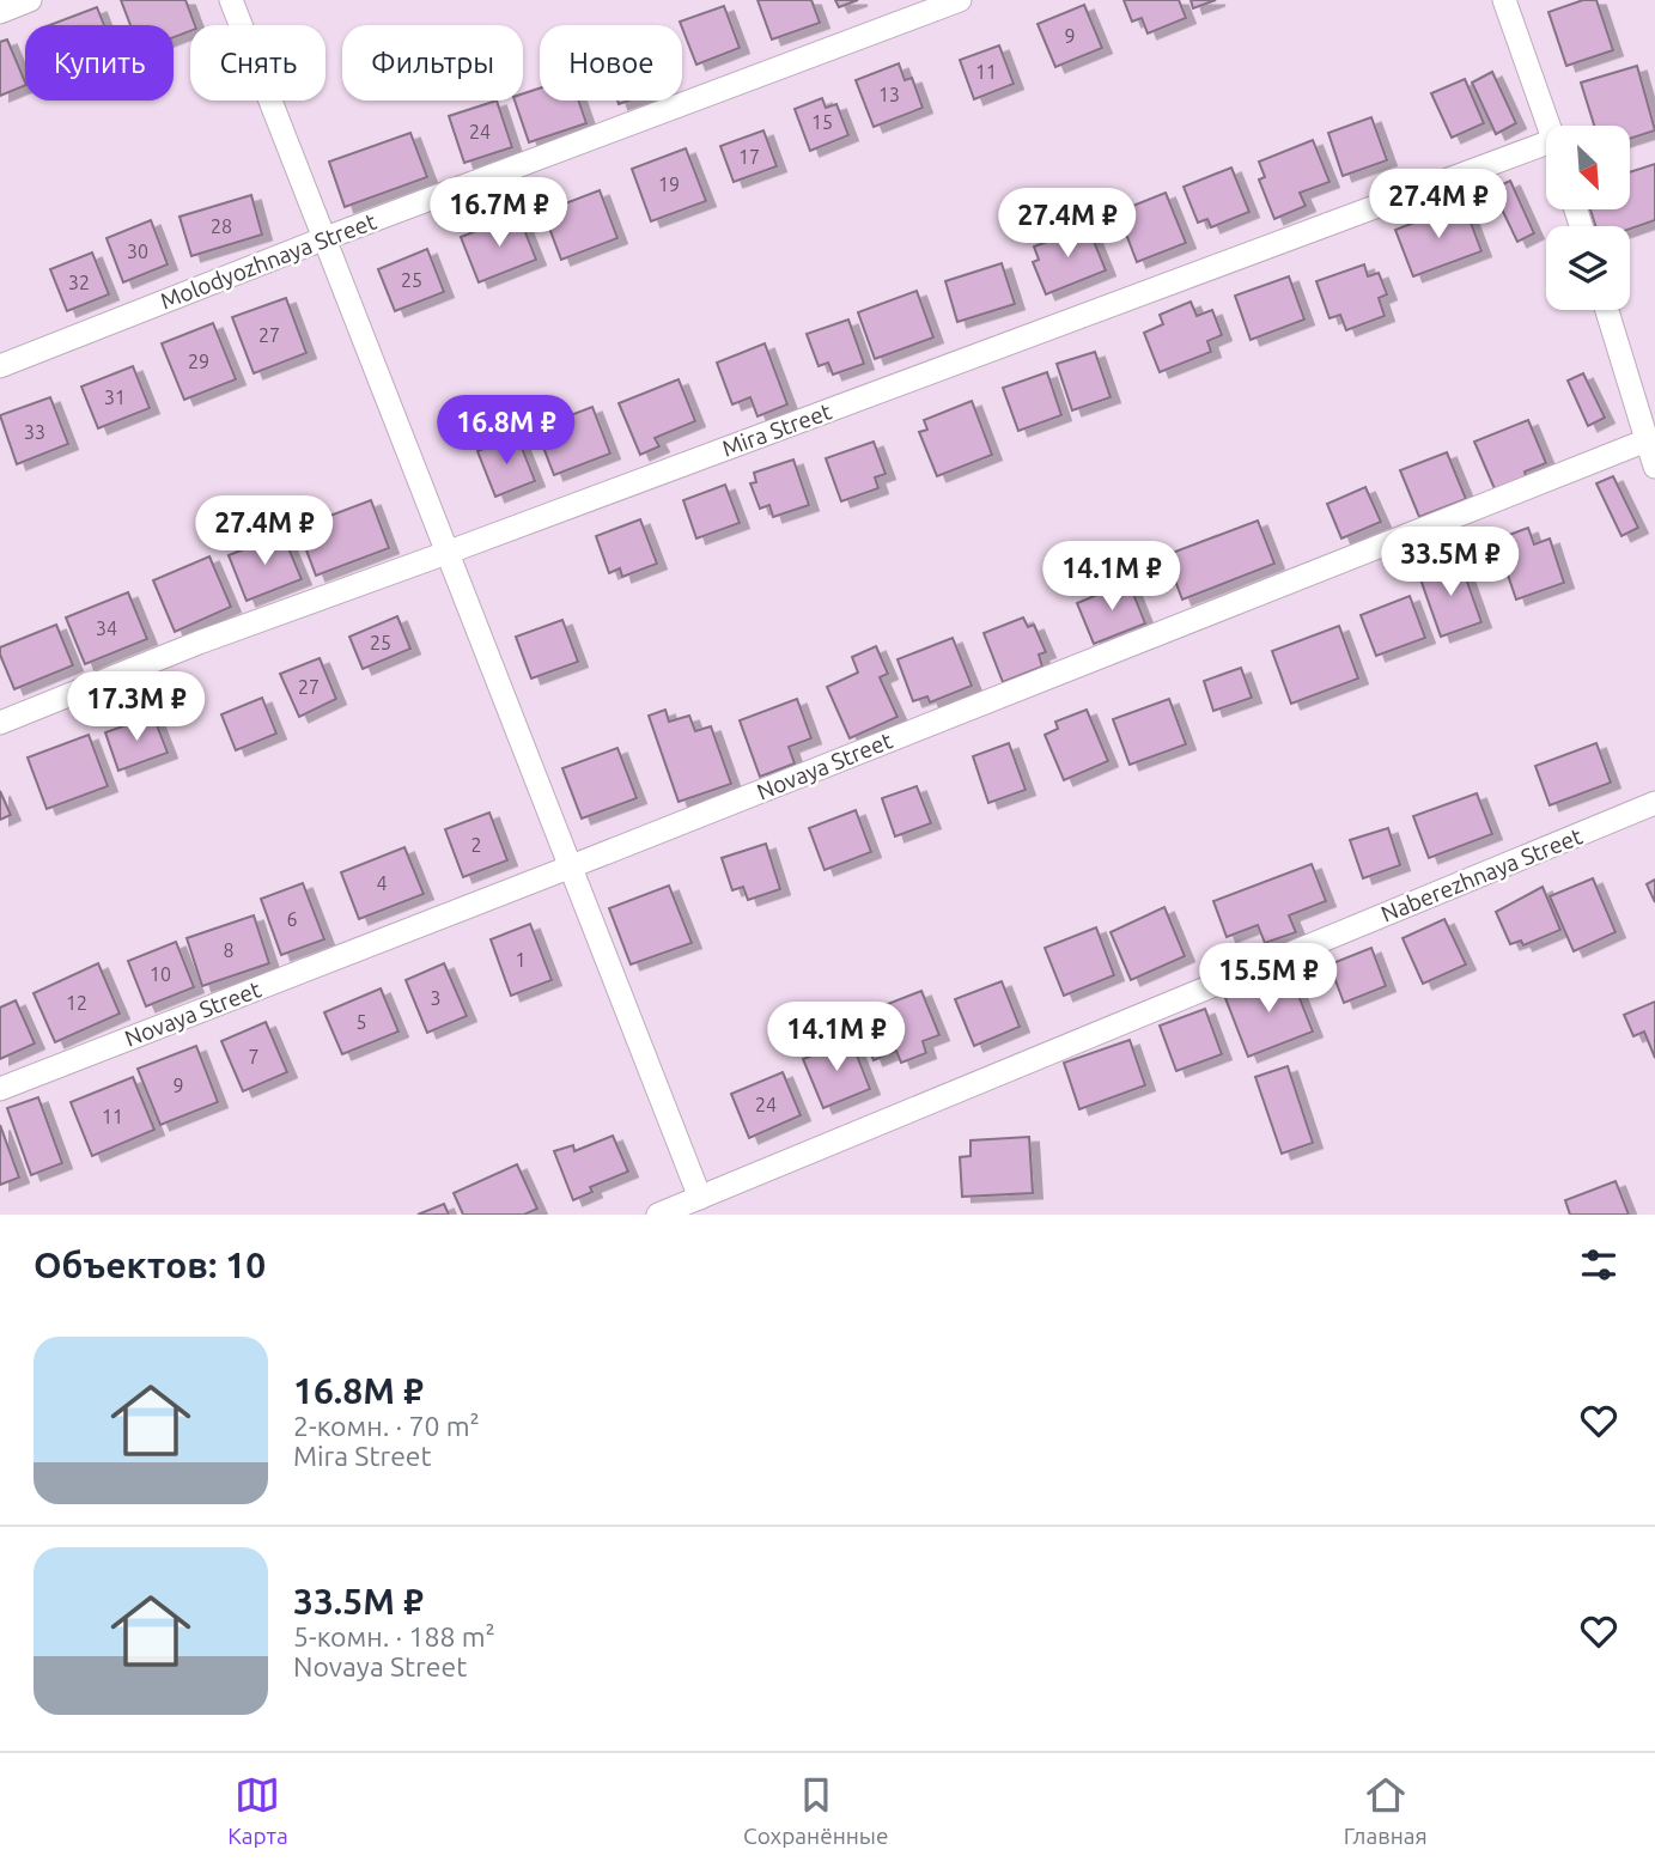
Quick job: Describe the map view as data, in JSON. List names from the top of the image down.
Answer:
{
  "streets": {
    "street": [
      "Molodyozhnaya Street",
      "Mira Street",
      "Novaya Street",
      "Naberezhnaya Street"
    ]
  },
  "house_numbers": [
    "9",
    "11",
    "13",
    "15",
    "24",
    "17",
    "19",
    "28",
    "30",
    "25",
    "32",
    "27",
    "29",
    "31",
    "33",
    "34",
    "25",
    "27",
    "2",
    "4",
    "6",
    "8",
    "1",
    "10",
    "3",
    "12",
    "5",
    "7",
    "9",
    "24",
    "11"
  ],
  "north": "bottom right",
  "page": {
    "chip": [
      "Купить",
      "Снять",
      "Фильтры",
      "Новое"
    ],
    "price": [
      "27.4M ₽",
      "16.7M ₽",
      "27.4M ₽",
      "16.8M ₽",
      "27.4M ₽",
      "33.5M ₽",
      "14.1M ₽",
      "17.3M ₽",
      "15.5M ₽",
      "14.1M ₽"
    ],
    "heading": "Объектов: 10",
    "list": [
      {
        "name": "16.8M ₽",
        "note": "2-комн. · 70 m² · Mira Street"
      },
      {
        "name": "33.5M ₽",
        "note": "5-комн. · 188 m² · Novaya Street"
      }
    ],
    "tabs": ["Карта", "Сохранённые", "Главная"]
  }
}
